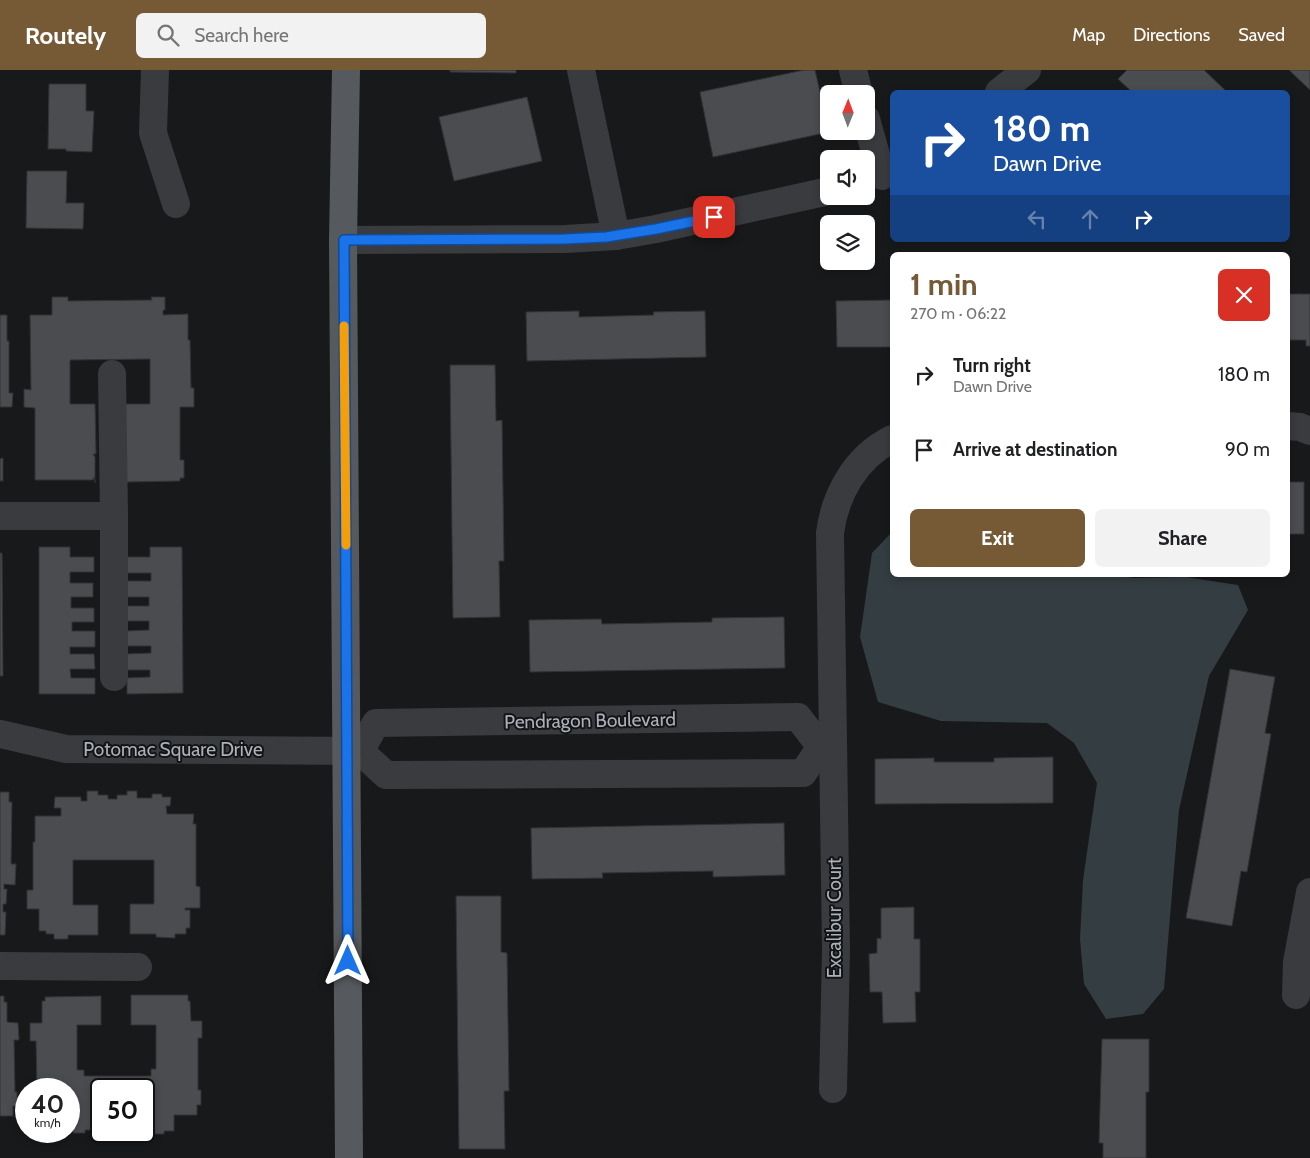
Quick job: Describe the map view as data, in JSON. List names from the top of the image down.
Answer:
{
  "streets": {
    "street": ["Pendragon Boulevard", "Potomac Square Drive", "Excalibur Court"]
  },
  "crossings": [
    ["Pendragon Boulevard", "Potomac Square Drive"],
    ["Pendragon Boulevard", "Excalibur Court"]
  ],
  "north": "top",
  "page": {
    "header": "Routely",
    "search": "Search here",
    "nav": ["Map", "Directions", "Saved"],
    "turn": ["180 m", "Dawn Drive"],
    "heading": ["1 min", "270 m · 06:22"],
    "list": [
      {
        "name": "Turn right",
        "note": "Dawn Drive",
        "value": "180 m"
      },
      {
        "name": "Arrive at destination",
        "value": "90 m"
      }
    ],
    "buttons": ["Exit", "Share"],
    "speed": "40 km/h",
    "limit": "50"
  }
}
